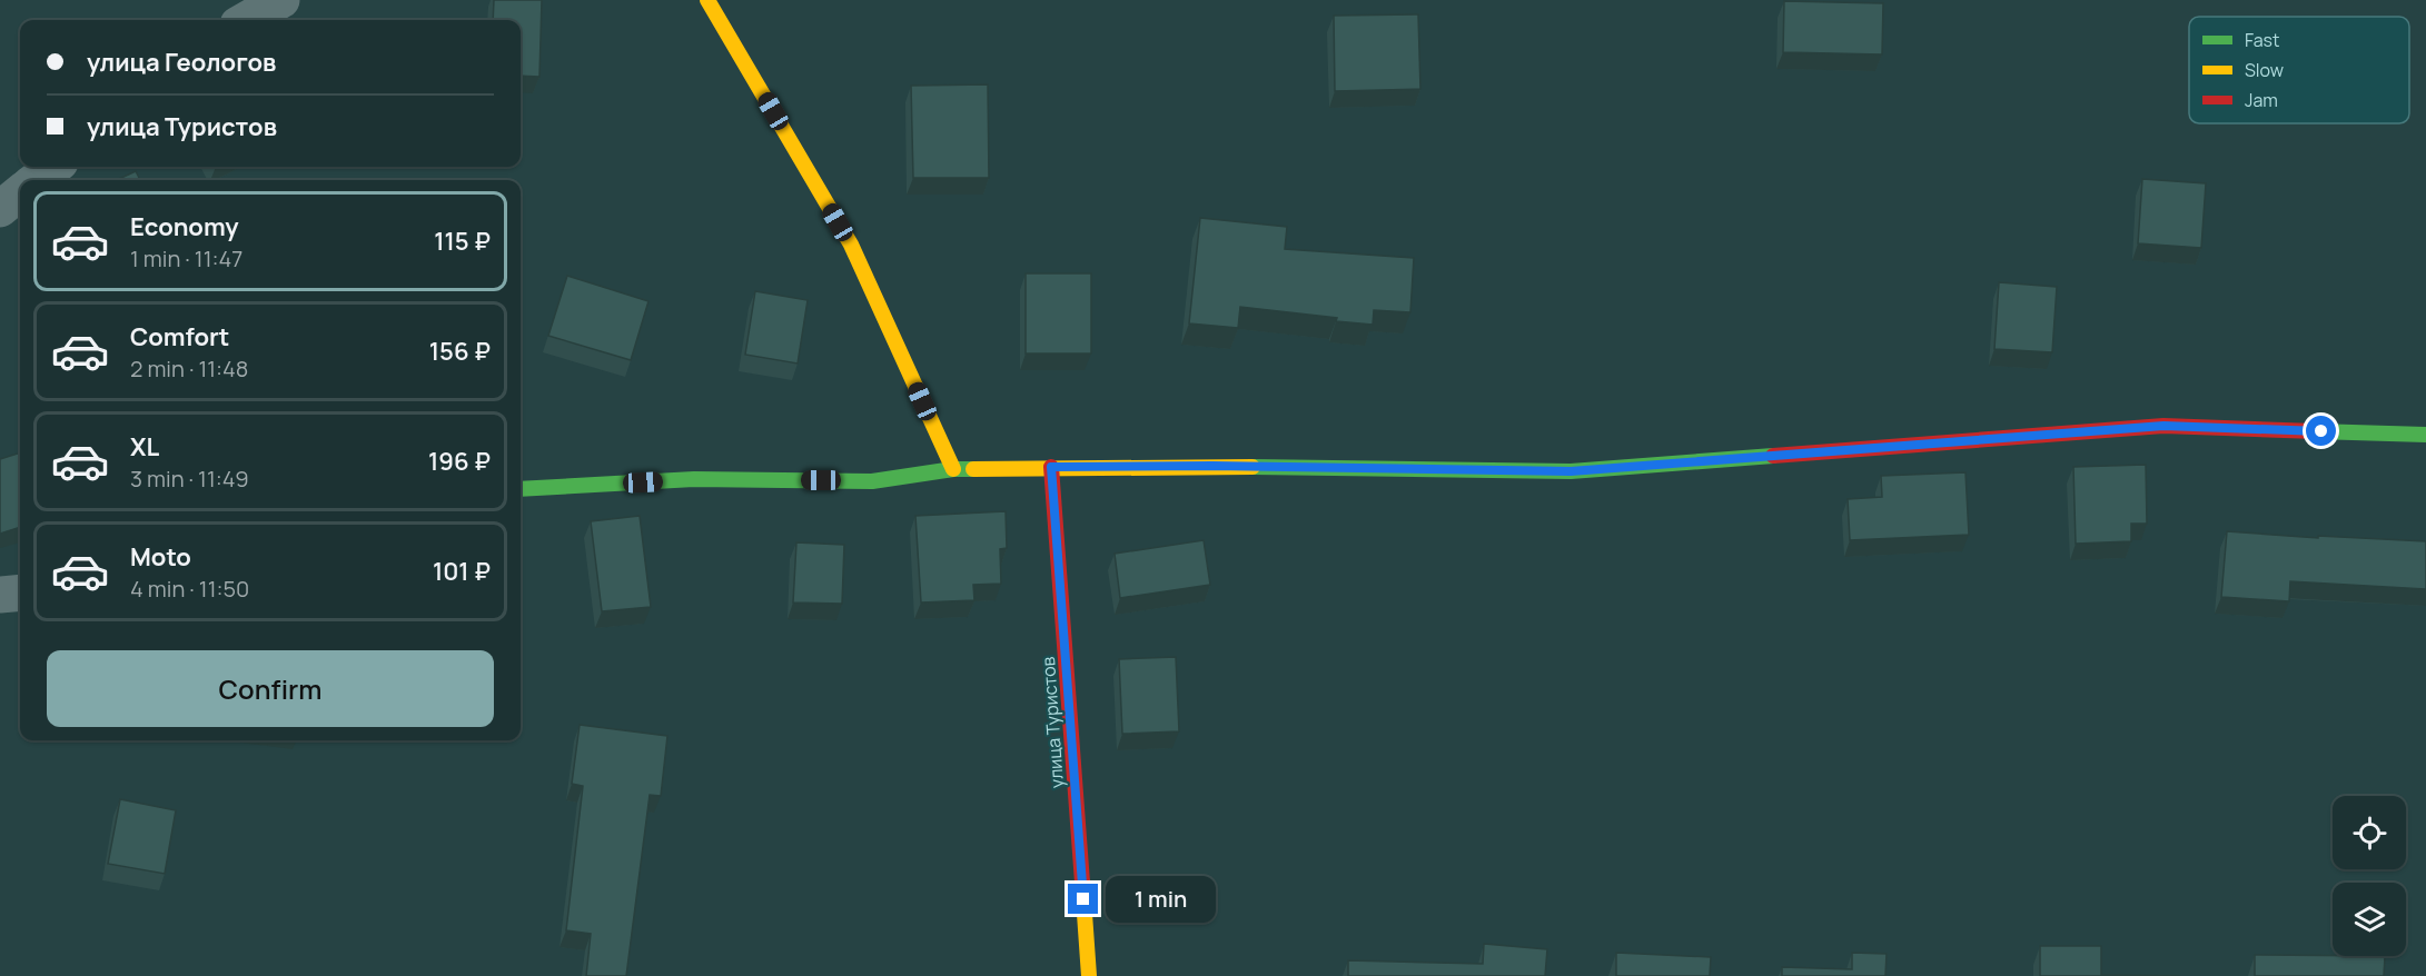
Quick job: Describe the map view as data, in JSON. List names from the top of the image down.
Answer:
{
  "streets": {
    "street": ["улица Туристов"]
  },
  "legend": ["Fast", "Slow", "Jam"],
  "page": {
    "banner": ["улица Геологов", "улица Туристов"],
    "list": [
      {
        "name": "Economy",
        "note": "1 min · 11:47",
        "value": "115 ₽"
      },
      {
        "name": "Comfort",
        "note": "2 min · 11:48",
        "value": "156 ₽"
      },
      {
        "name": "XL",
        "note": "3 min · 11:49",
        "value": "196 ₽"
      },
      {
        "name": "Moto",
        "note": "4 min · 11:50",
        "value": "101 ₽"
      }
    ],
    "buttons": "Confirm",
    "bubble": "1 min"
  }
}
